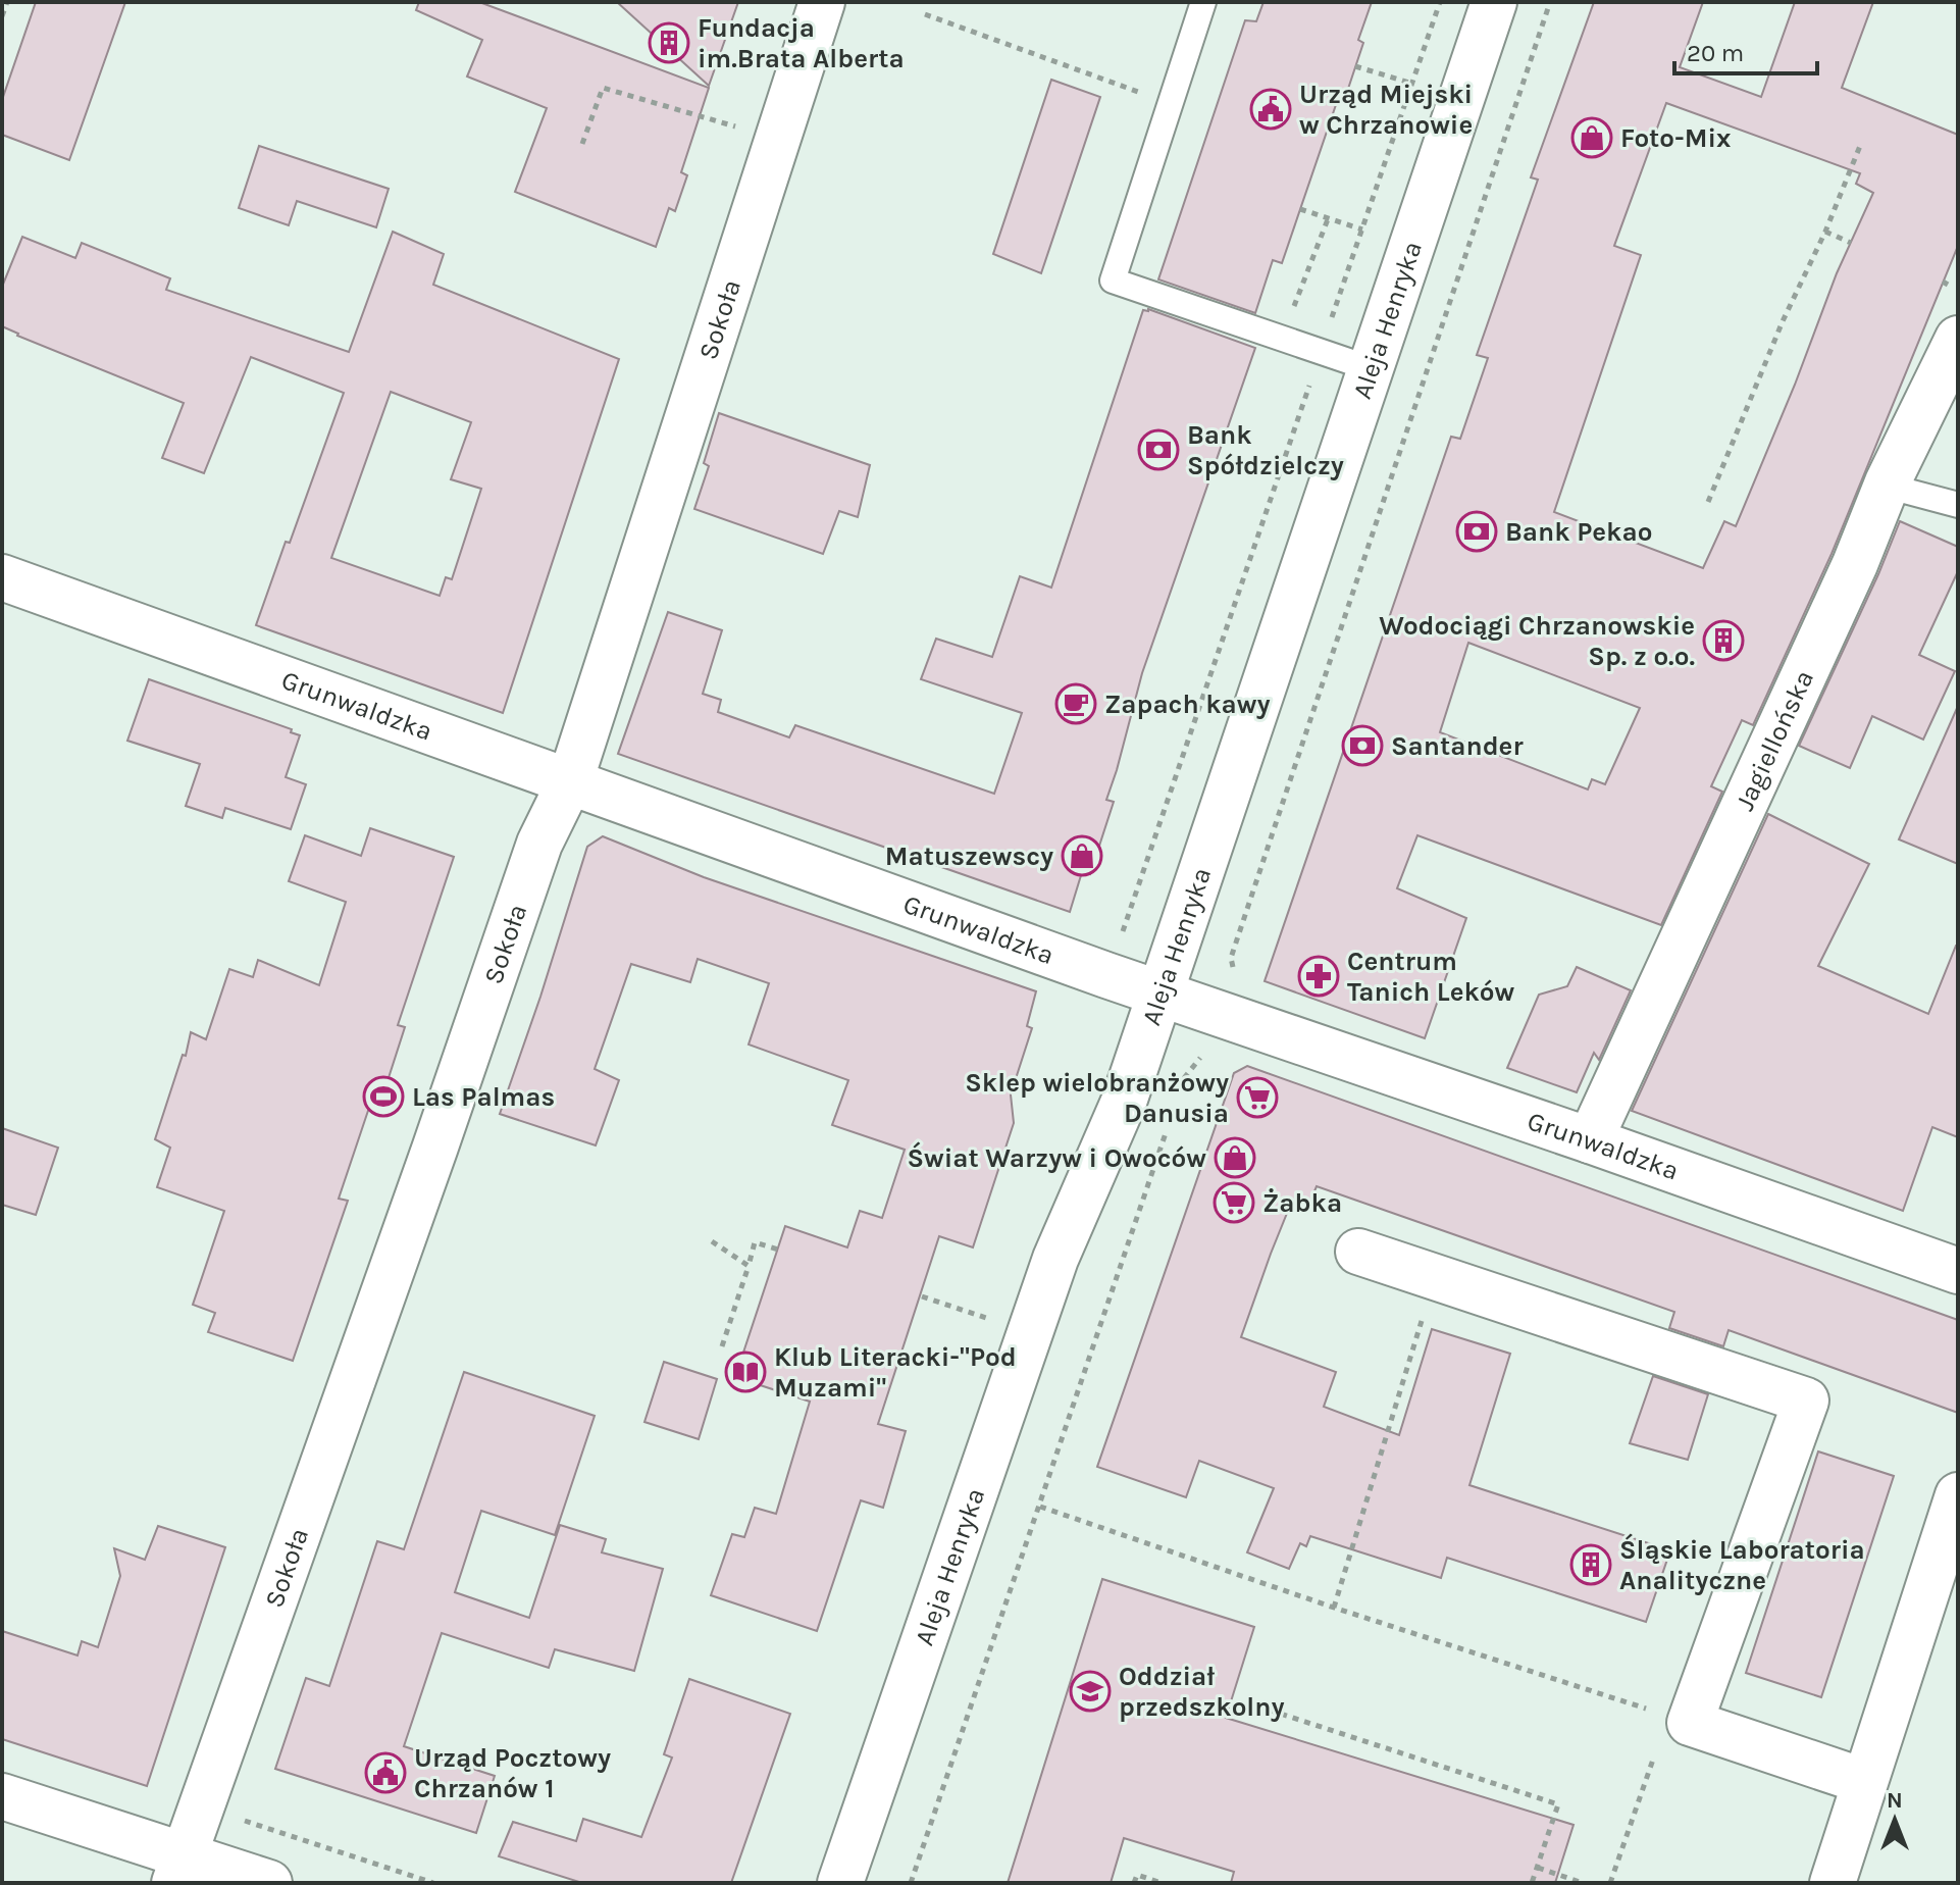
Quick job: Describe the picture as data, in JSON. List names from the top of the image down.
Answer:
{
  "streets": {
    "street": [
      "Aleja Henryka",
      "Sokoła",
      "Grunwaldzka",
      "Jagiellońska"
    ]
  },
  "crossings": [
    ["Aleja Henryka", "Grunwaldzka"],
    ["Sokoła", "Grunwaldzka"],
    ["Grunwaldzka", "Jagiellońska"]
  ],
  "places": {
    "building": ["Fundacja im.Brata Alberta", "Wodociągi Chrzanowskie Sp. z o.o.", "Śląskie Laboratoria Analityczne"],
    "public building": ["Urząd Miejski w Chrzanowie", "Urząd Pocztowy Chrzanów 1"],
    "shop": ["Foto-Mix", "Matuszewscy", "Świat Warzyw i Owoców"],
    "bank": ["Bank Spółdzielczy", "Bank Pekao", "Santander"],
    "cafe": ["Zapach kawy"],
    "pharmacy": ["Centrum Tanich Leków"],
    "sports": ["Las Palmas"],
    "supermarket": ["Sklep wielobranżowy Danusia", "Żabka"],
    "library": ["Klub Literacki-\"Pod Muzami\""],
    "school or university": ["Oddział przedszkolny"]
  },
  "scale_bar": "20 m",
  "north": "top"
}
